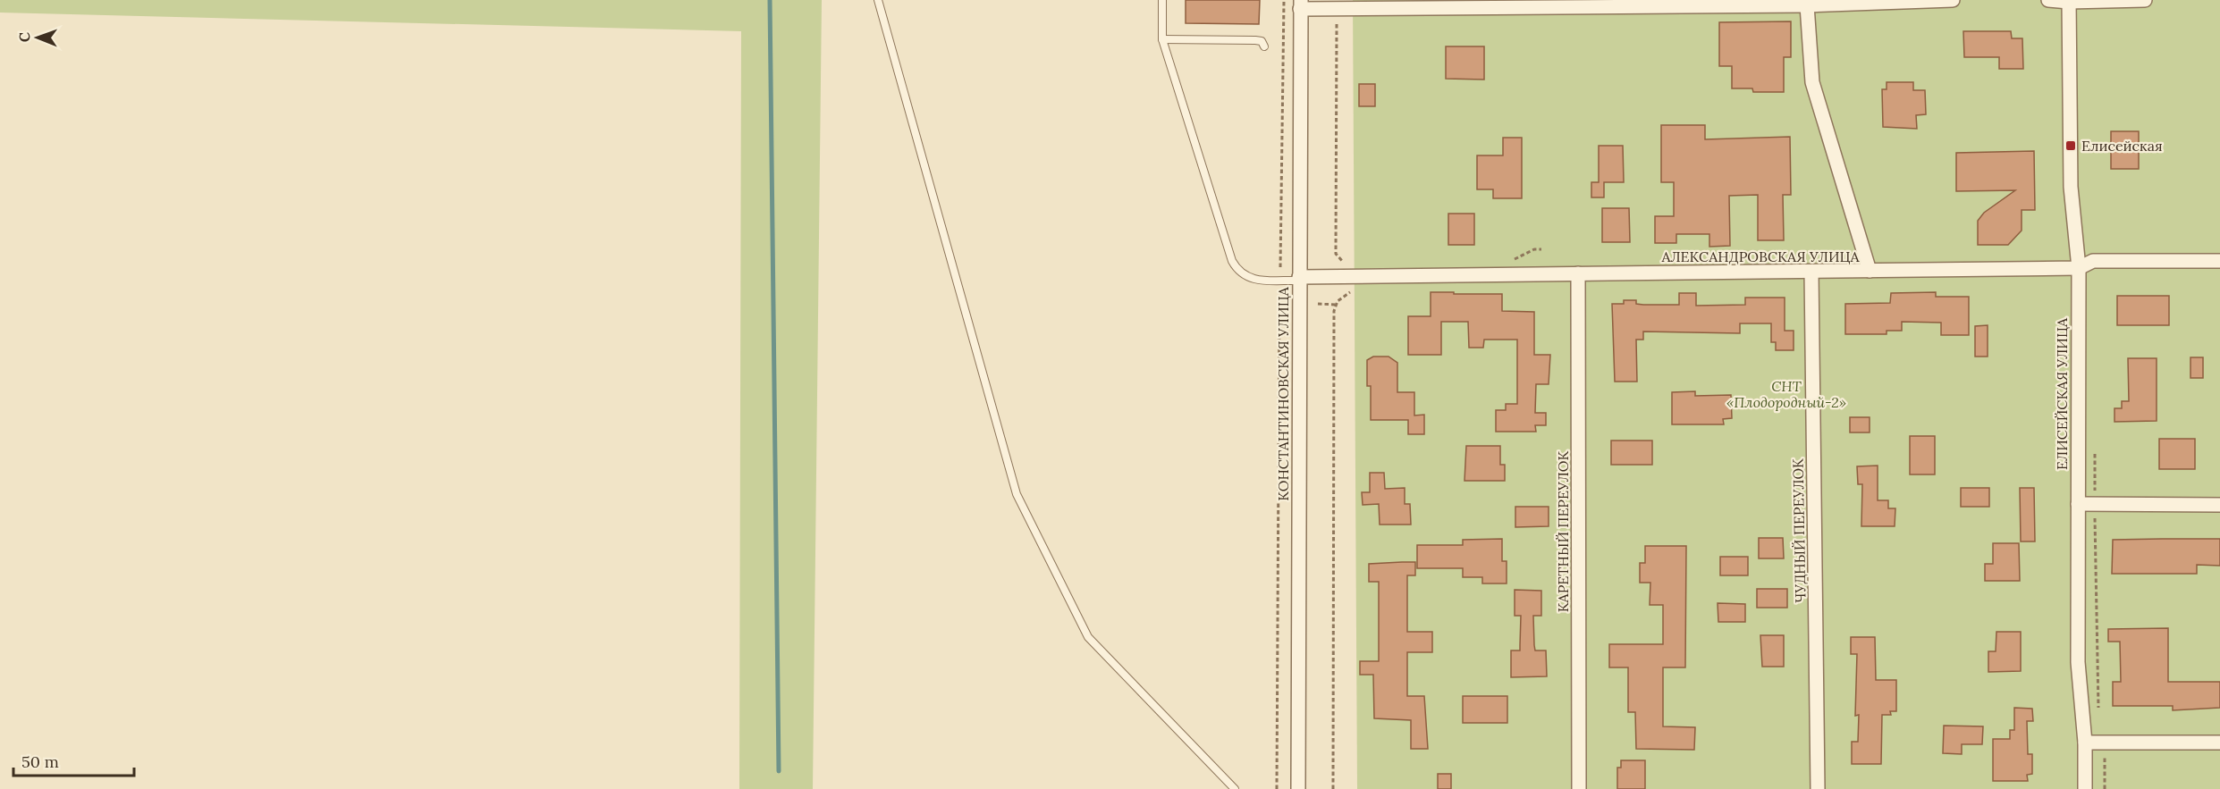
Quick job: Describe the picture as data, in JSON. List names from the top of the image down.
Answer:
{
  "streets": {
    "street": [
      "АЛЕКСАНДРОВСКАЯ УЛИЦА",
      "КОНСТАНТИНОВСКАЯ УЛИЦА",
      "ЕЛИСЕЙСКАЯ УЛИЦА",
      "ЧУДНЫЙ ПЕРЕУЛОК",
      "КАРЕТНЫЙ ПЕРЕУЛОК"
    ]
  },
  "crossings": [
    ["АЛЕКСАНДРОВСКАЯ УЛИЦА", "КОНСТАНТИНОВСКАЯ УЛИЦА"],
    ["АЛЕКСАНДРОВСКАЯ УЛИЦА", "ЕЛИСЕЙСКАЯ УЛИЦА"],
    ["АЛЕКСАНДРОВСКАЯ УЛИЦА", "ЧУДНЫЙ ПЕРЕУЛОК"],
    ["АЛЕКСАНДРОВСКАЯ УЛИЦА", "КАРЕТНЫЙ ПЕРЕУЛОК"]
  ],
  "parks": ["СНТ «Плодородный-2»"],
  "places": {
    "transit": ["Елисейская"]
  },
  "scale_bar": "50 m",
  "north": "left"
}
